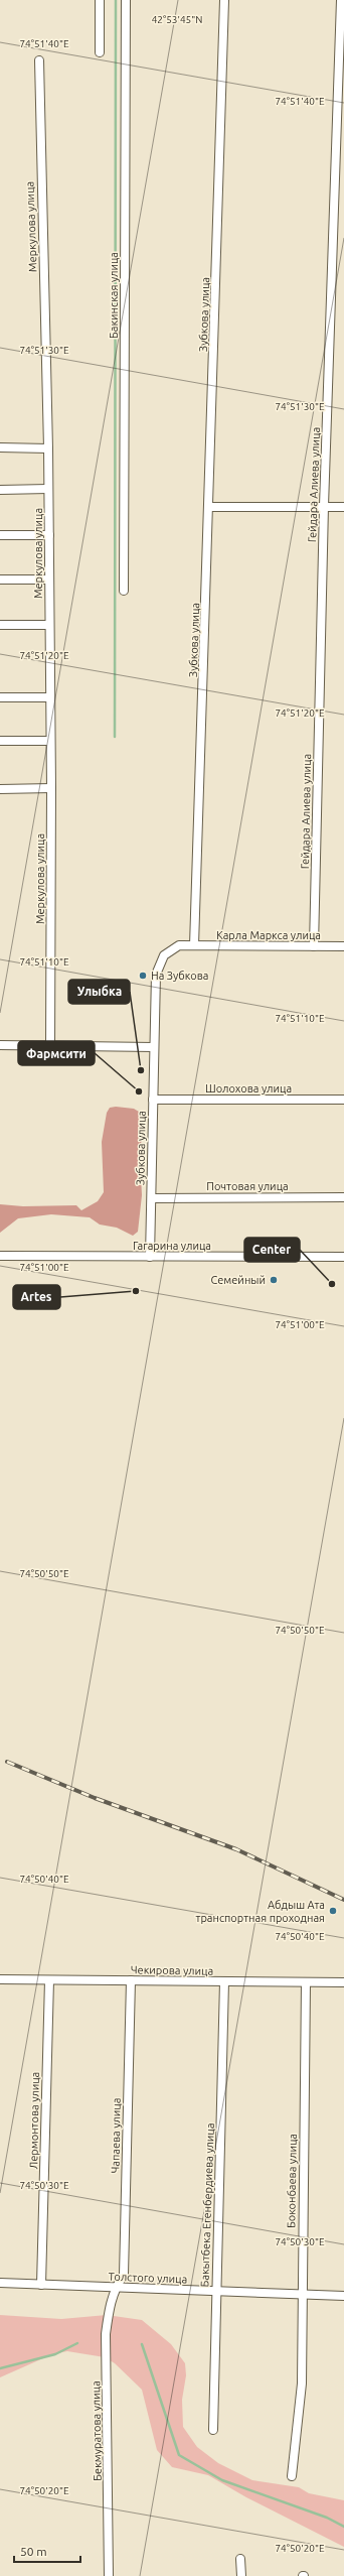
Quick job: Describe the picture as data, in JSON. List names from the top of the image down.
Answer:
{
  "streets": {
    "street": [
      "Меркулова улица",
      "Бакинская улица",
      "Зубкова улица",
      "Гейдара Алиева улица",
      "Карла Маркса улица",
      "Шолохова улица",
      "Почтовая улица",
      "Гагарина улица",
      "Чекирова улица",
      "Лермонтова улица",
      "Чапаева улица",
      "Боконбаева улица",
      "Бакытбека Егенбердиева улица",
      "Толстого улица",
      "Бекмуратова улица"
    ]
  },
  "crossings": [
    ["Зубкова улица", "Карла Маркса улица"],
    ["Зубкова улица", "Шолохова улица"],
    ["Зубкова улица", "Почтовая улица"],
    ["Зубкова улица", "Гагарина улица"],
    ["Гейдара Алиева улица", "Карла Маркса улица"],
    ["Чекирова улица", "Лермонтова улица"],
    ["Чекирова улица", "Чапаева улица"],
    ["Чекирова улица", "Боконбаева улица"],
    ["Чекирова улица", "Бакытбека Егенбердиева улица"],
    ["Лермонтова улица", "Толстого улица"],
    ["Чапаева улица", "Толстого улица"],
    ["Чапаева улица", "Бекмуратова улица"],
    ["Боконбаева улица", "Толстого улица"],
    ["Бакытбека Егенбердиева улица", "Толстого улица"],
    ["Толстого улица", "Бекмуратова улица"]
  ],
  "places": [
    "На Зубкова",
    "Улыбка",
    "Фармсити",
    "Семейный",
    "Center",
    "Artes",
    "Абдыш Ата транспортная проходная"
  ],
  "scale_bar": "50 m",
  "coordinates": [
    "42°53'45\"N",
    "74°51'40\"E",
    "74°51'30\"E",
    "74°51'20\"E",
    "74°51'10\"E",
    "74°51'00\"E",
    "74°50'50\"E",
    "74°50'40\"E",
    "74°50'30\"E",
    "74°50'20\"E"
  ]
}
